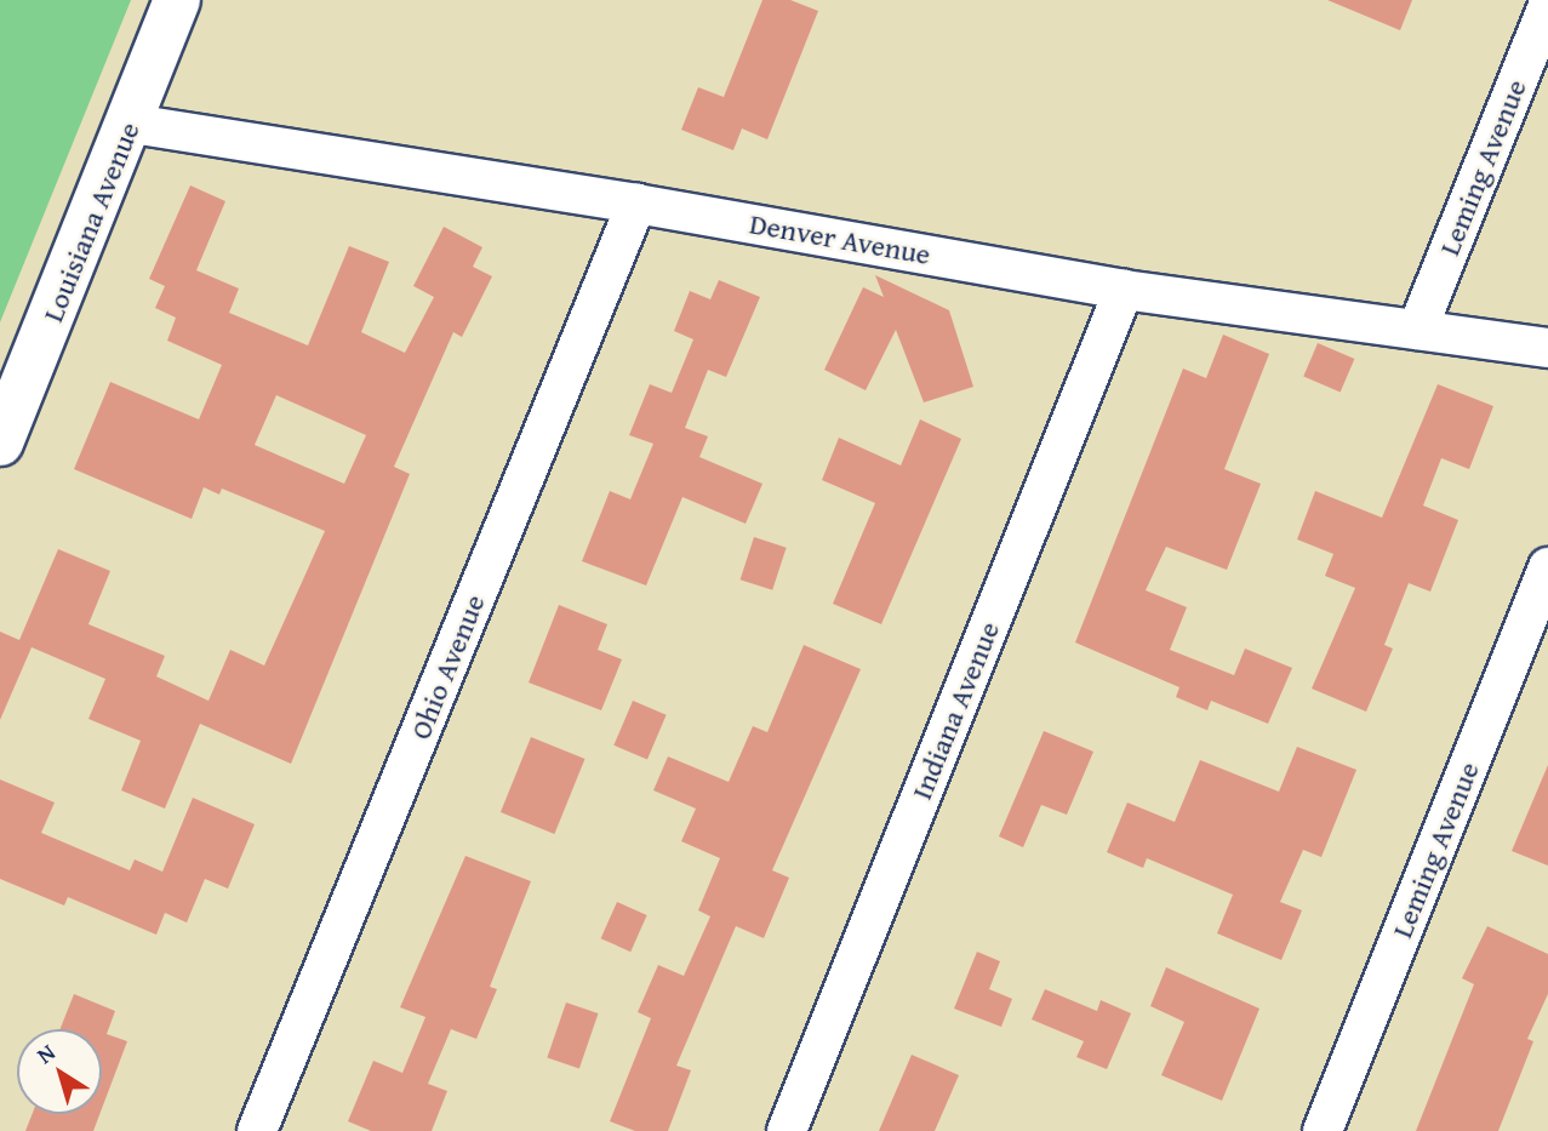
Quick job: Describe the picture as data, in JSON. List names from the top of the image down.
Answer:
{
  "streets": {
    "main road": ["Louisiana Avenue"],
    "street": [
      "Leming Avenue",
      "Denver Avenue",
      "Ohio Avenue",
      "Indiana Avenue"
    ]
  },
  "crossings": [
    ["Leming Avenue", "Denver Avenue"],
    ["Louisiana Avenue", "Denver Avenue"],
    ["Denver Avenue", "Ohio Avenue"],
    ["Denver Avenue", "Indiana Avenue"]
  ],
  "north": "top left"
}
